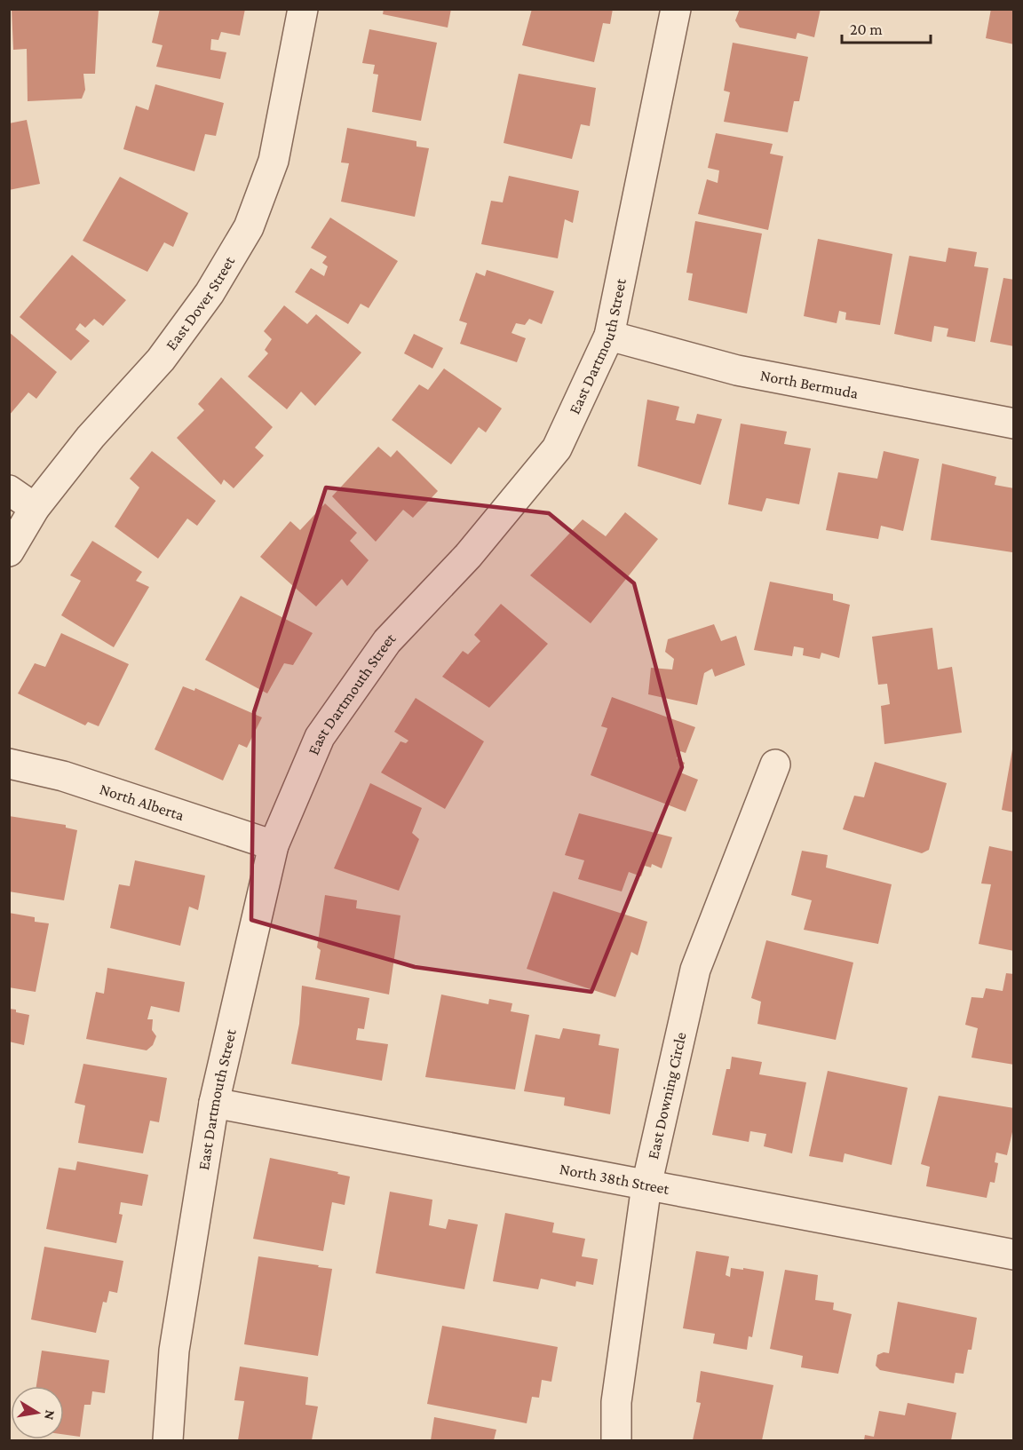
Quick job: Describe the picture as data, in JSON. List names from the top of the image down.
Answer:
{
  "streets": {
    "street": [
      "East Dover Street",
      "East Dartmouth Street",
      "North Bermuda",
      "North Alberta",
      "East Downing Circle",
      "North 38th Street"
    ]
  },
  "crossings": [
    ["East Dartmouth Street", "North Bermuda"],
    ["East Dartmouth Street", "North Alberta"],
    ["East Dartmouth Street", "North 38th Street"],
    ["East Downing Circle", "North 38th Street"]
  ],
  "scale_bar": "20 m",
  "north": "right"
}
